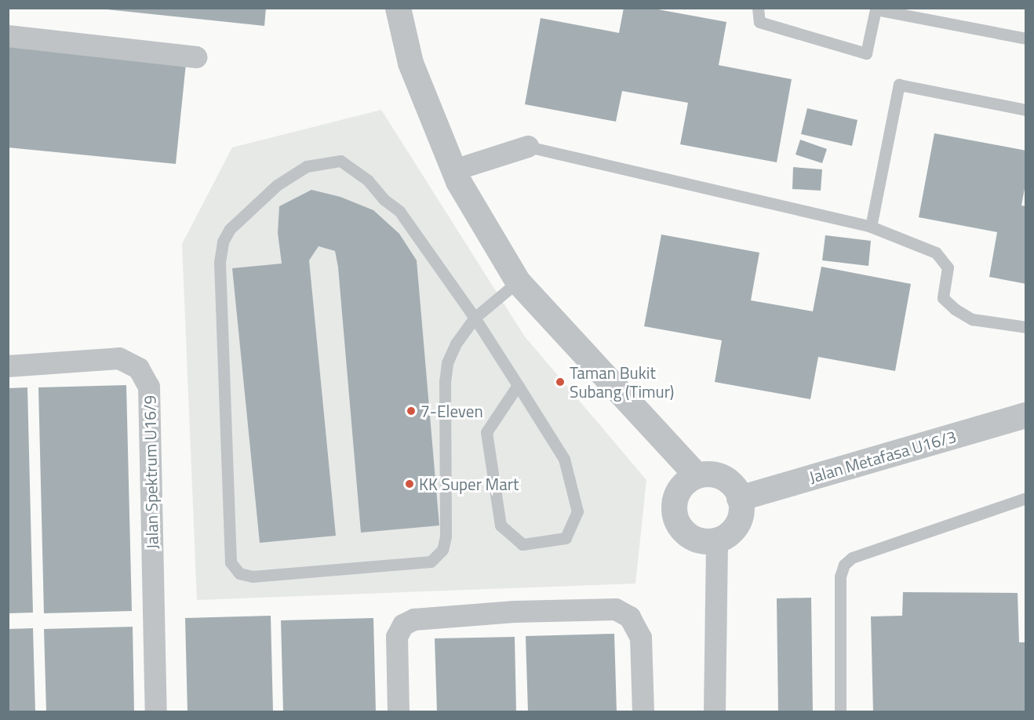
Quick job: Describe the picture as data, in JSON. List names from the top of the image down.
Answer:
{
  "streets": {
    "street": ["Jalan Metafasa U16/3", "Jalan Spektrum U16/9"]
  },
  "places": ["Taman Bukit Subang (Timur)", "7-Eleven", "KK Super Mart"]
}
